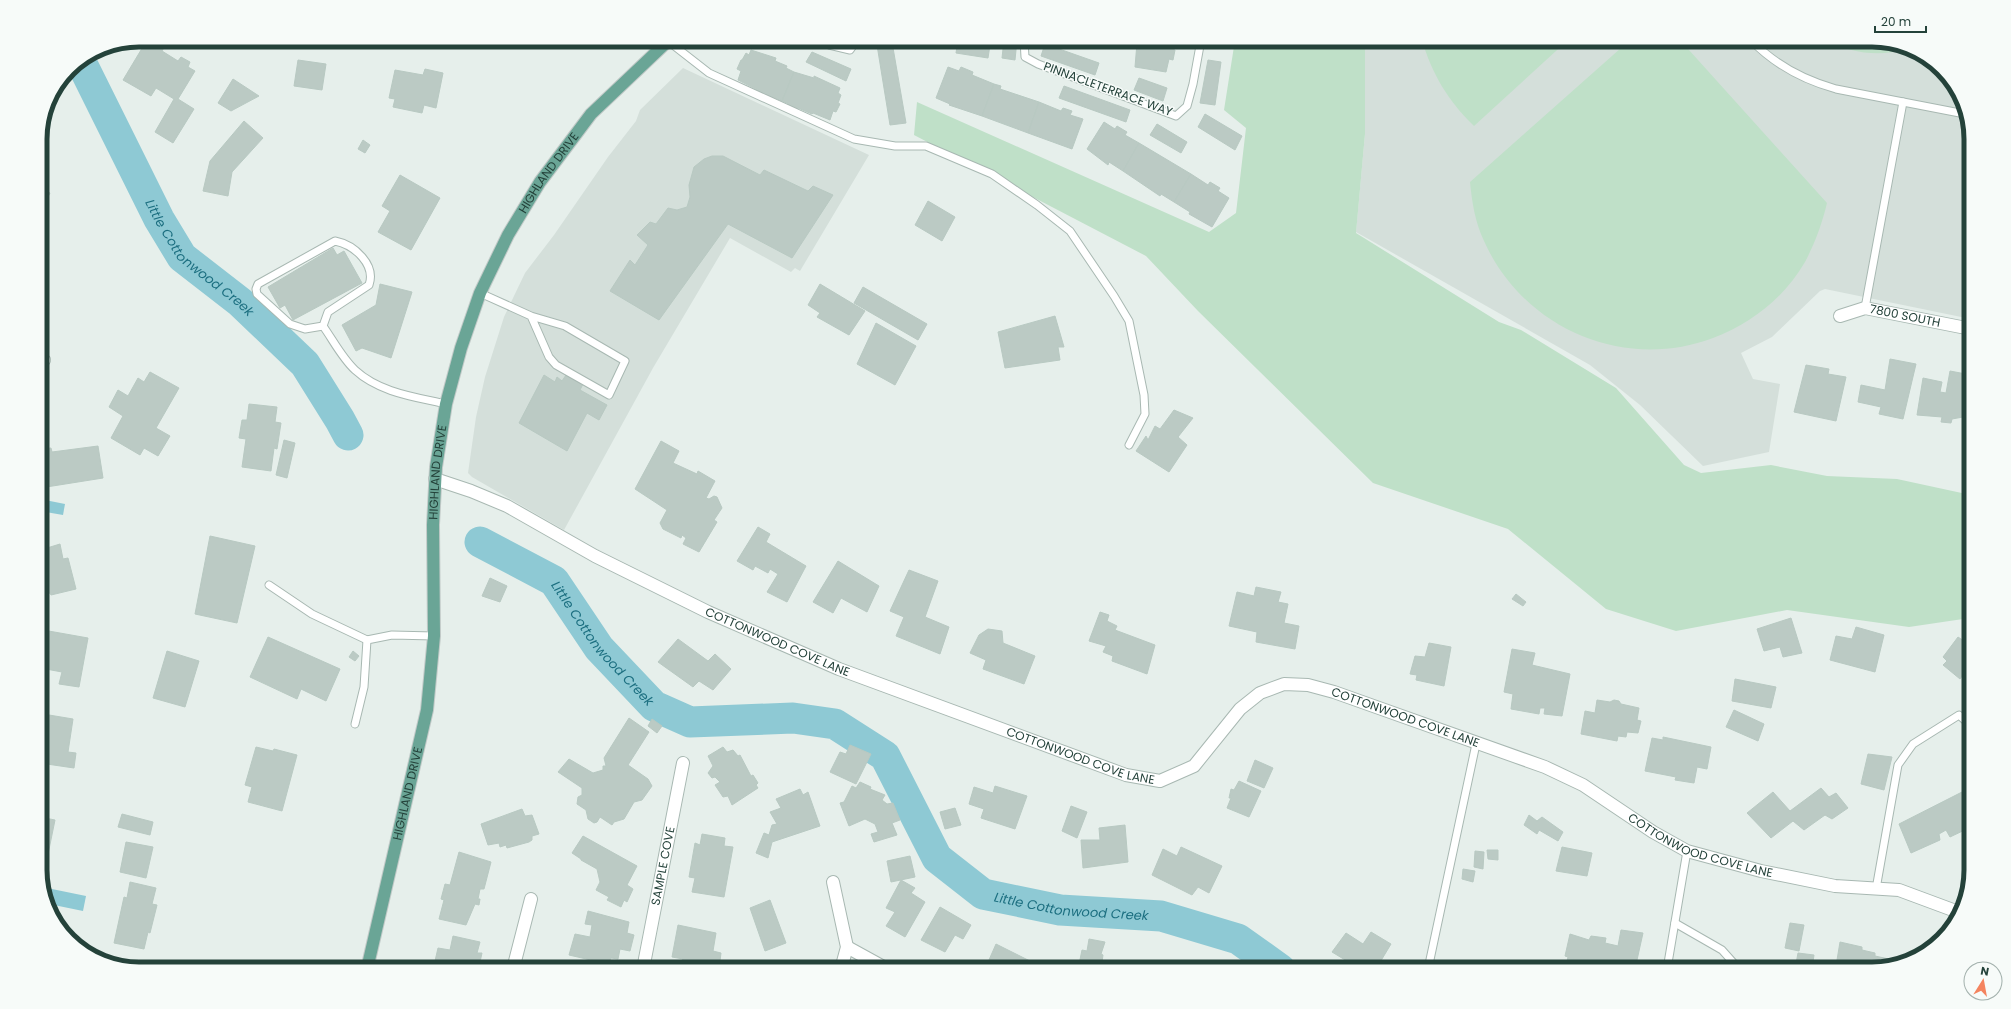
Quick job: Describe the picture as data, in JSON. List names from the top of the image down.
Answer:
{
  "streets": {
    "main road": ["HIGHLAND DRIVE"],
    "street": ["7800 SOUTH", "COTTONWOOD COVE LANE", "SAMPLE COVE"],
    "lane": ["PINNACLETERRACE WAY"]
  },
  "crossings": [
    ["HIGHLAND DRIVE", "COTTONWOOD COVE LANE"]
  ],
  "water": ["Little Cottonwood Creek"],
  "scale_bar": "20 m",
  "north": "top"
}
